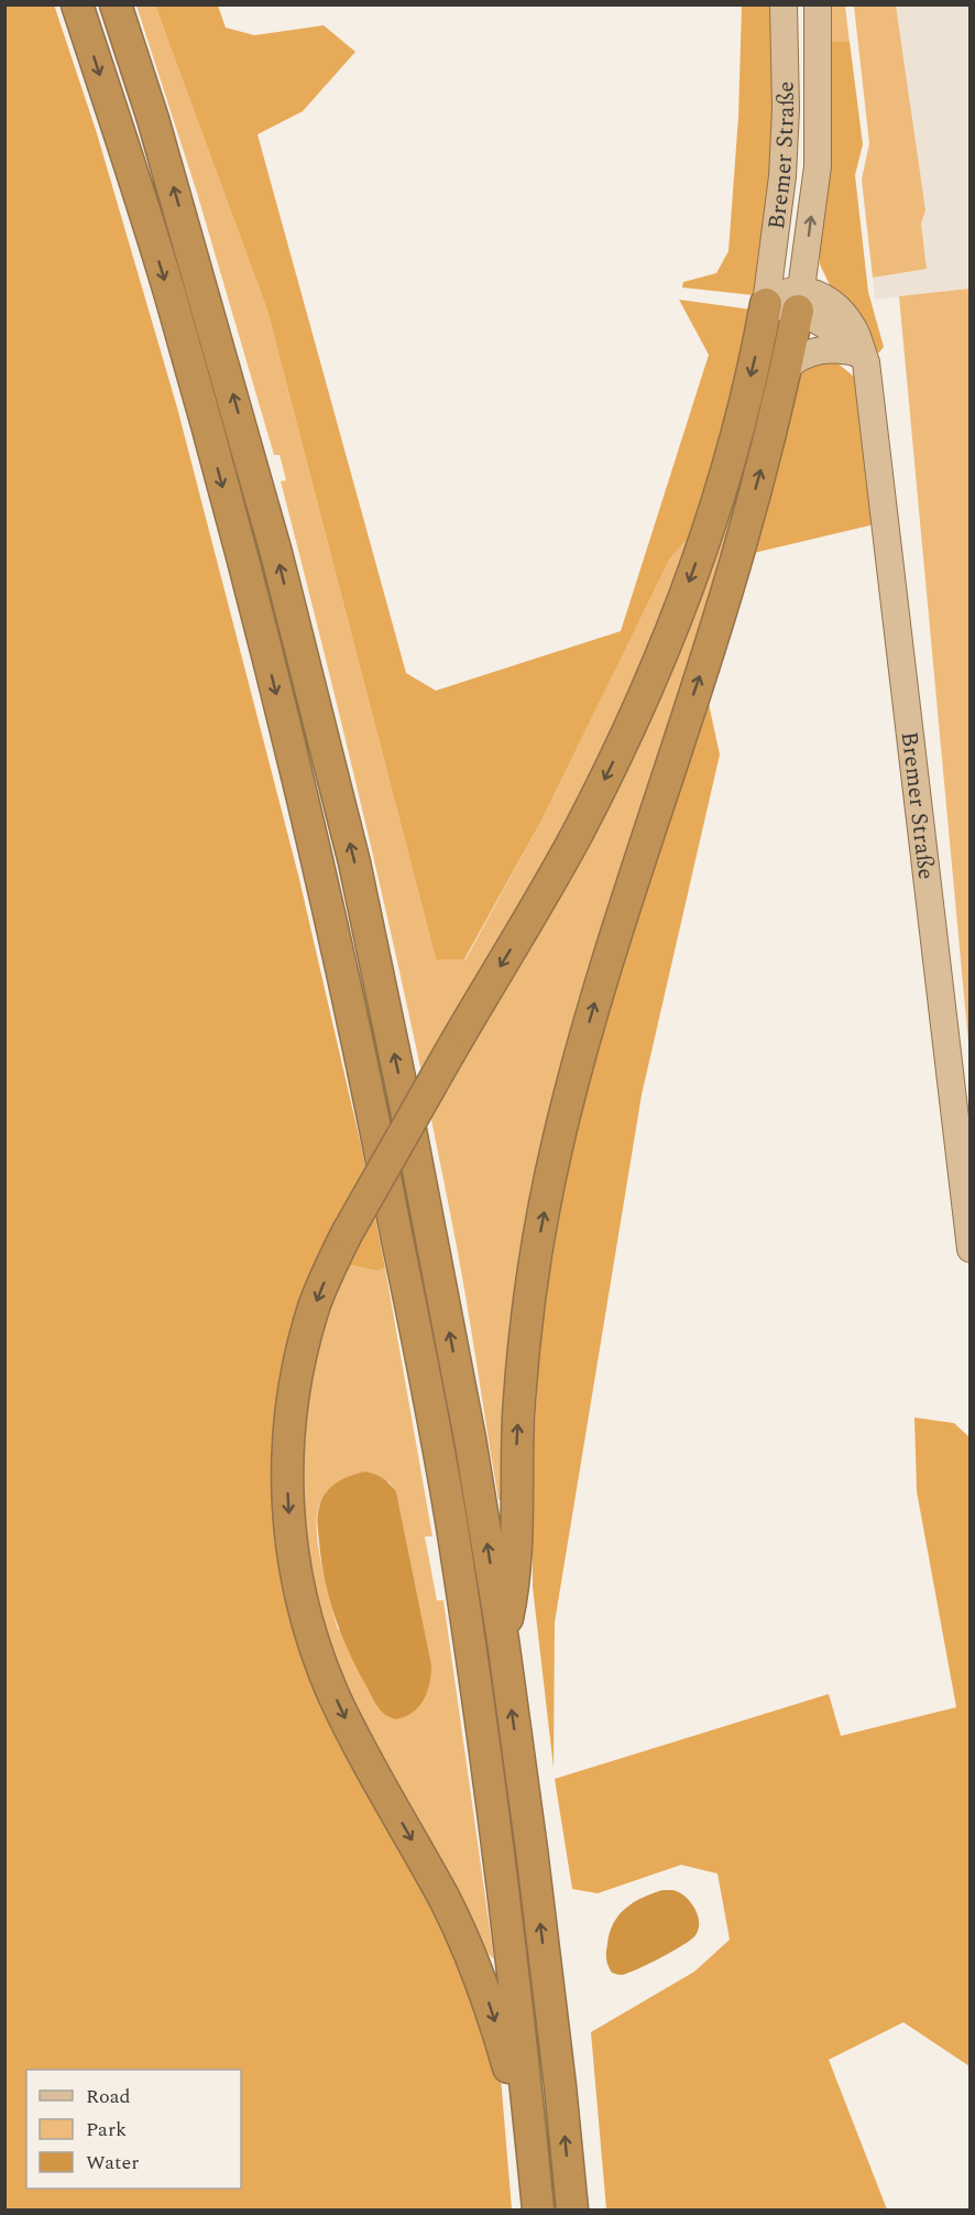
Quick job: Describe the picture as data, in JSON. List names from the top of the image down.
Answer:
{
  "streets": {
    "main road": ["Bremer Straße"]
  },
  "legend": ["Road", "Park", "Water"]
}
